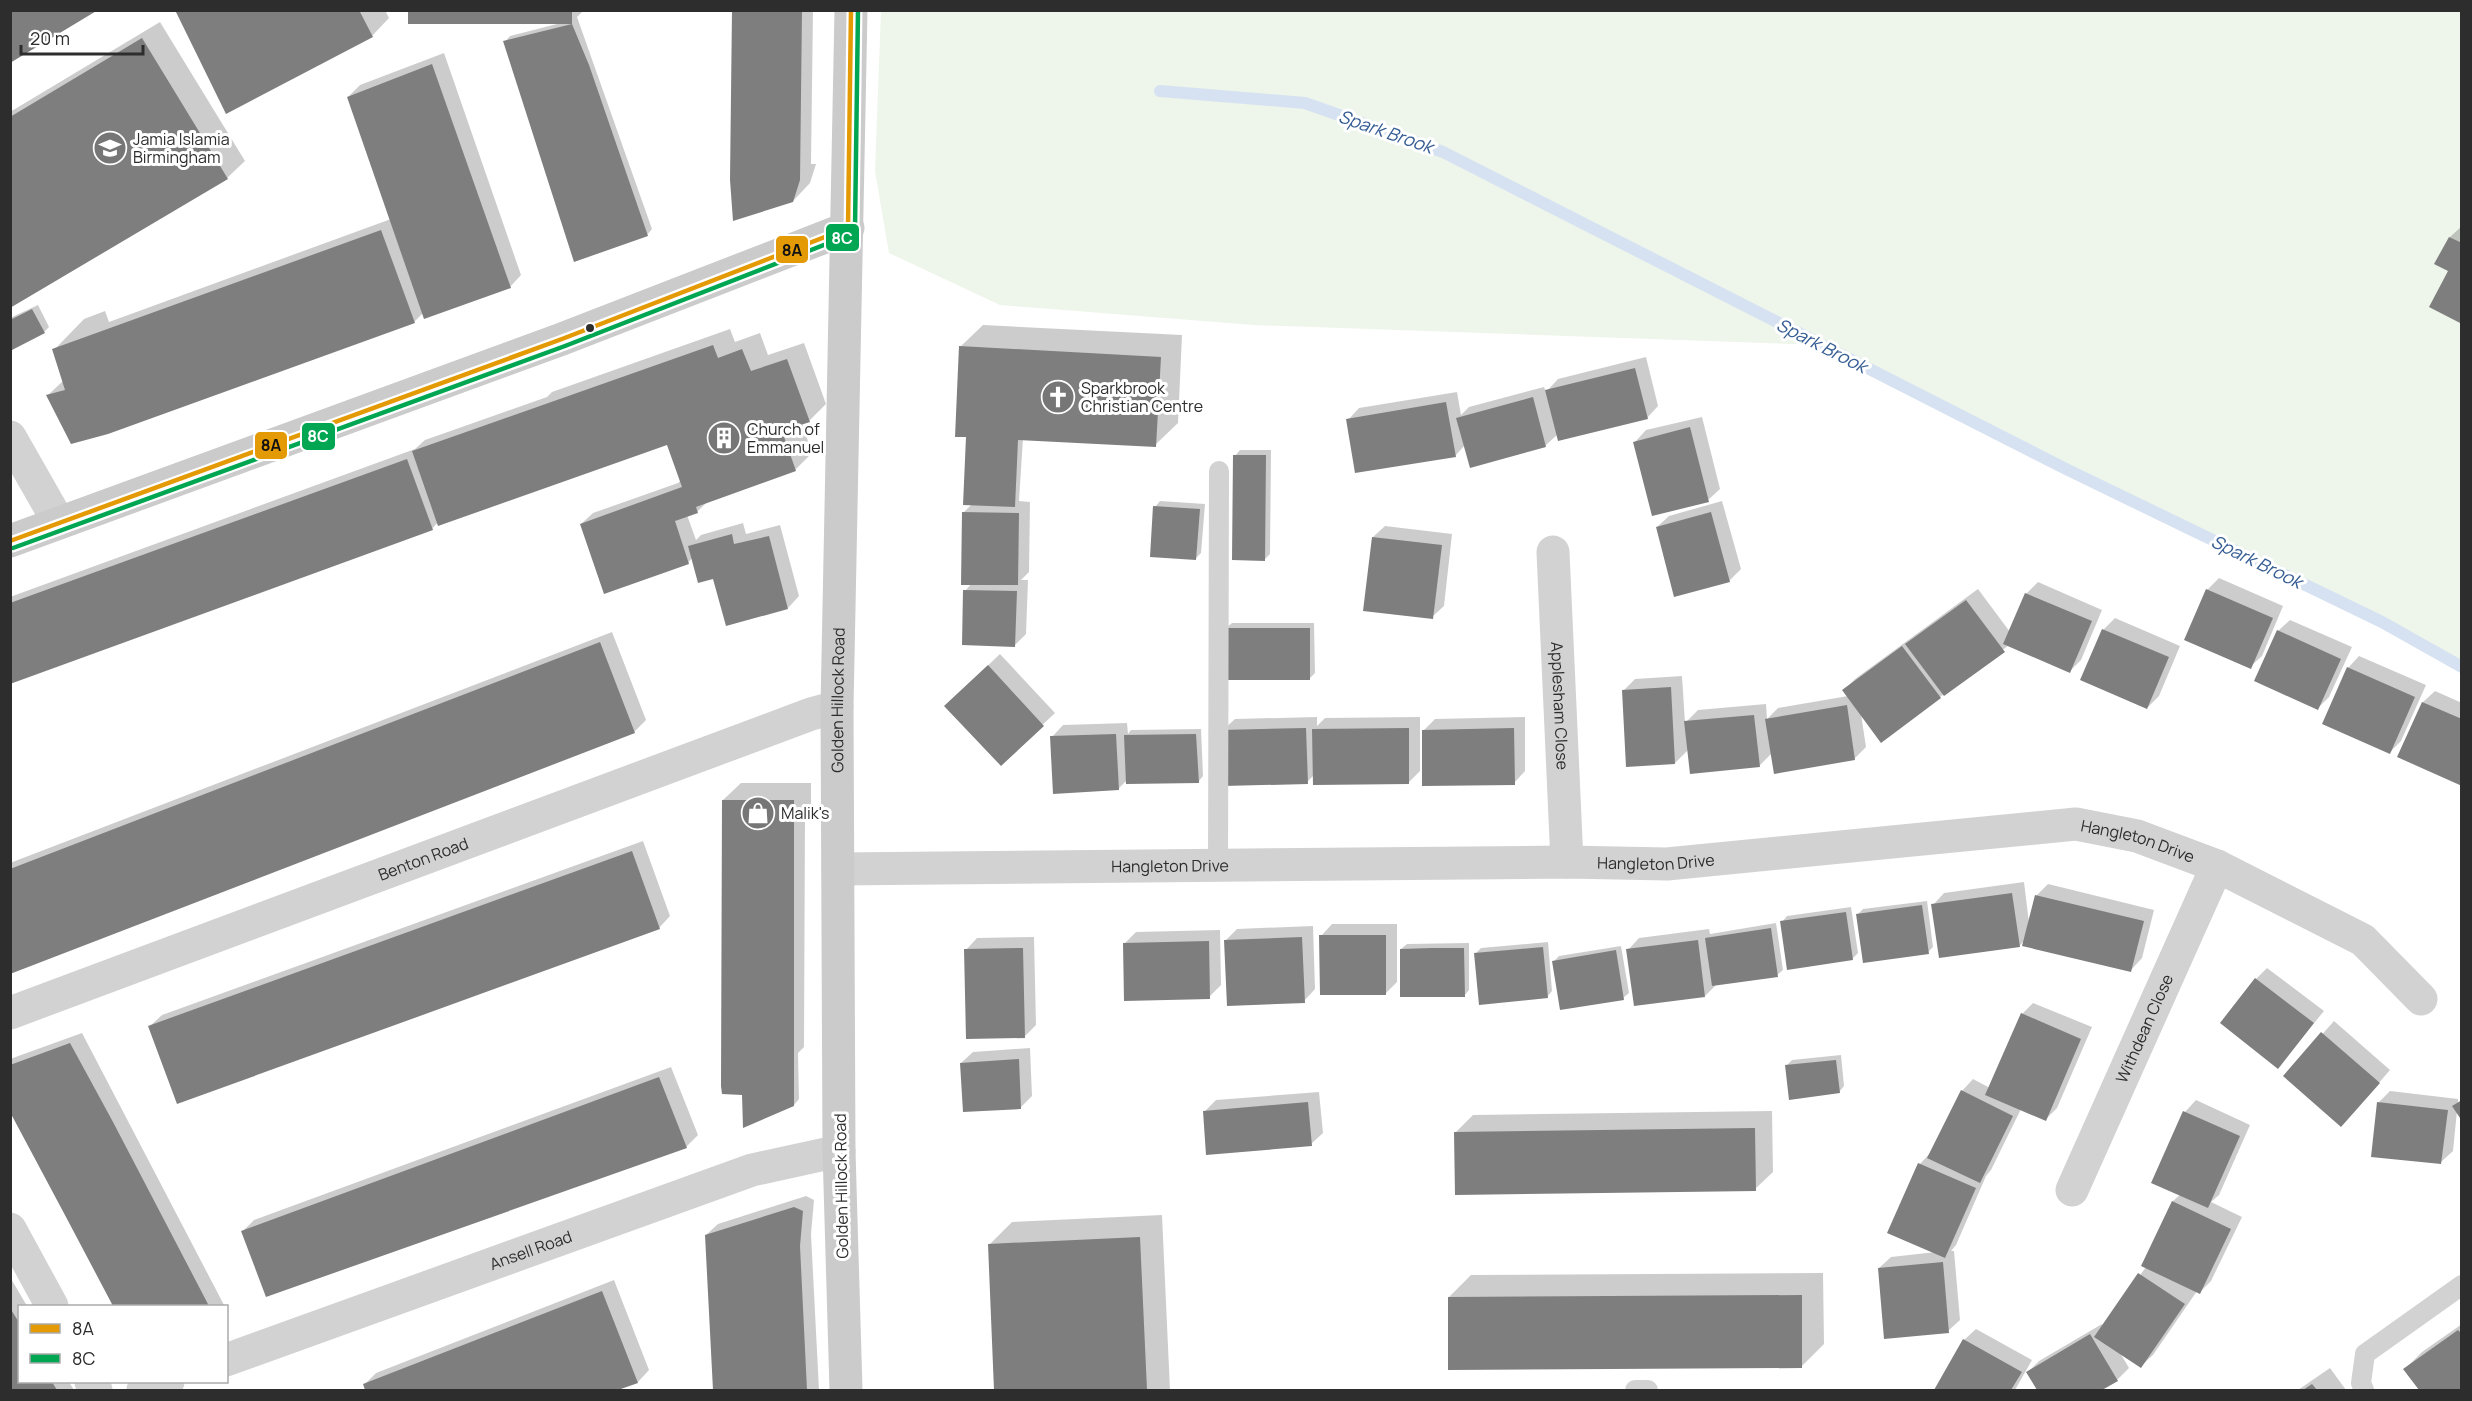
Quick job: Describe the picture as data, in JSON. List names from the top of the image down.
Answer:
{
  "streets": {
    "main road": ["Golden Hillock Road"],
    "street": [
      "Applesham Close",
      "Hangleton Drive",
      "Benton Road",
      "Withdean Close",
      "Ansell Road"
    ]
  },
  "crossings": [
    ["Golden Hillock Road", "Hangleton Drive"],
    ["Golden Hillock Road", "Benton Road"],
    ["Golden Hillock Road", "Ansell Road"],
    ["Applesham Close", "Hangleton Drive"],
    ["Hangleton Drive", "Withdean Close"]
  ],
  "water": ["Spark Brook"],
  "places": {
    "school or university": ["Jamia Islamia Birmingham"],
    "church": ["Sparkbrook Christian Centre"],
    "building": ["Church of Emmanuel"],
    "shop": ["Malik's"]
  },
  "lines": ["transit line 8A", "transit line 8C"],
  "legend": ["8A", "8C"],
  "scale_bar": "20 m"
}
